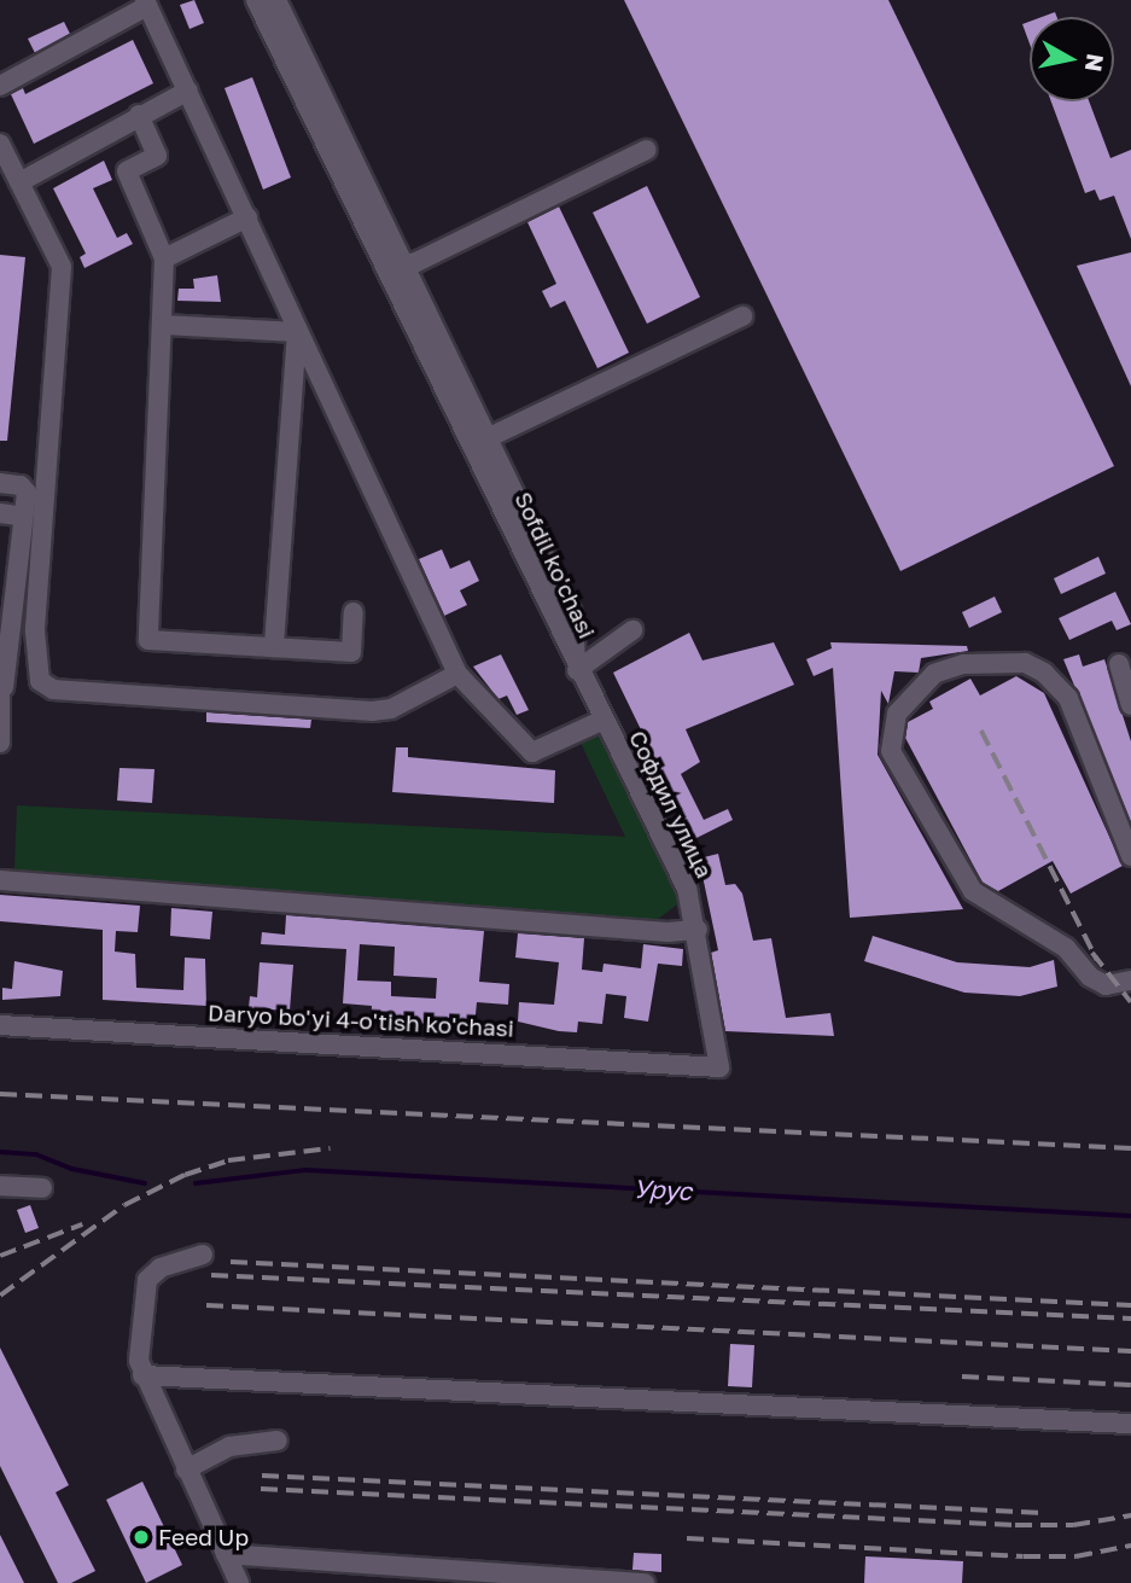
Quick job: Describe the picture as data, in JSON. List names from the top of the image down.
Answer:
{
  "streets": {
    "street": ["Sofdil ko'chasi", "Софдил улица", "Daryo bo'yi 4-o'tish ko'chasi"]
  },
  "crossings": [
    ["Sofdil ko'chasi", "Софдил улица"],
    ["Софдил улица", "Daryo bo'yi 4-o'tish ko'chasi"]
  ],
  "water": ["Урус"],
  "places": ["Feed Up"],
  "north": "right"
}
